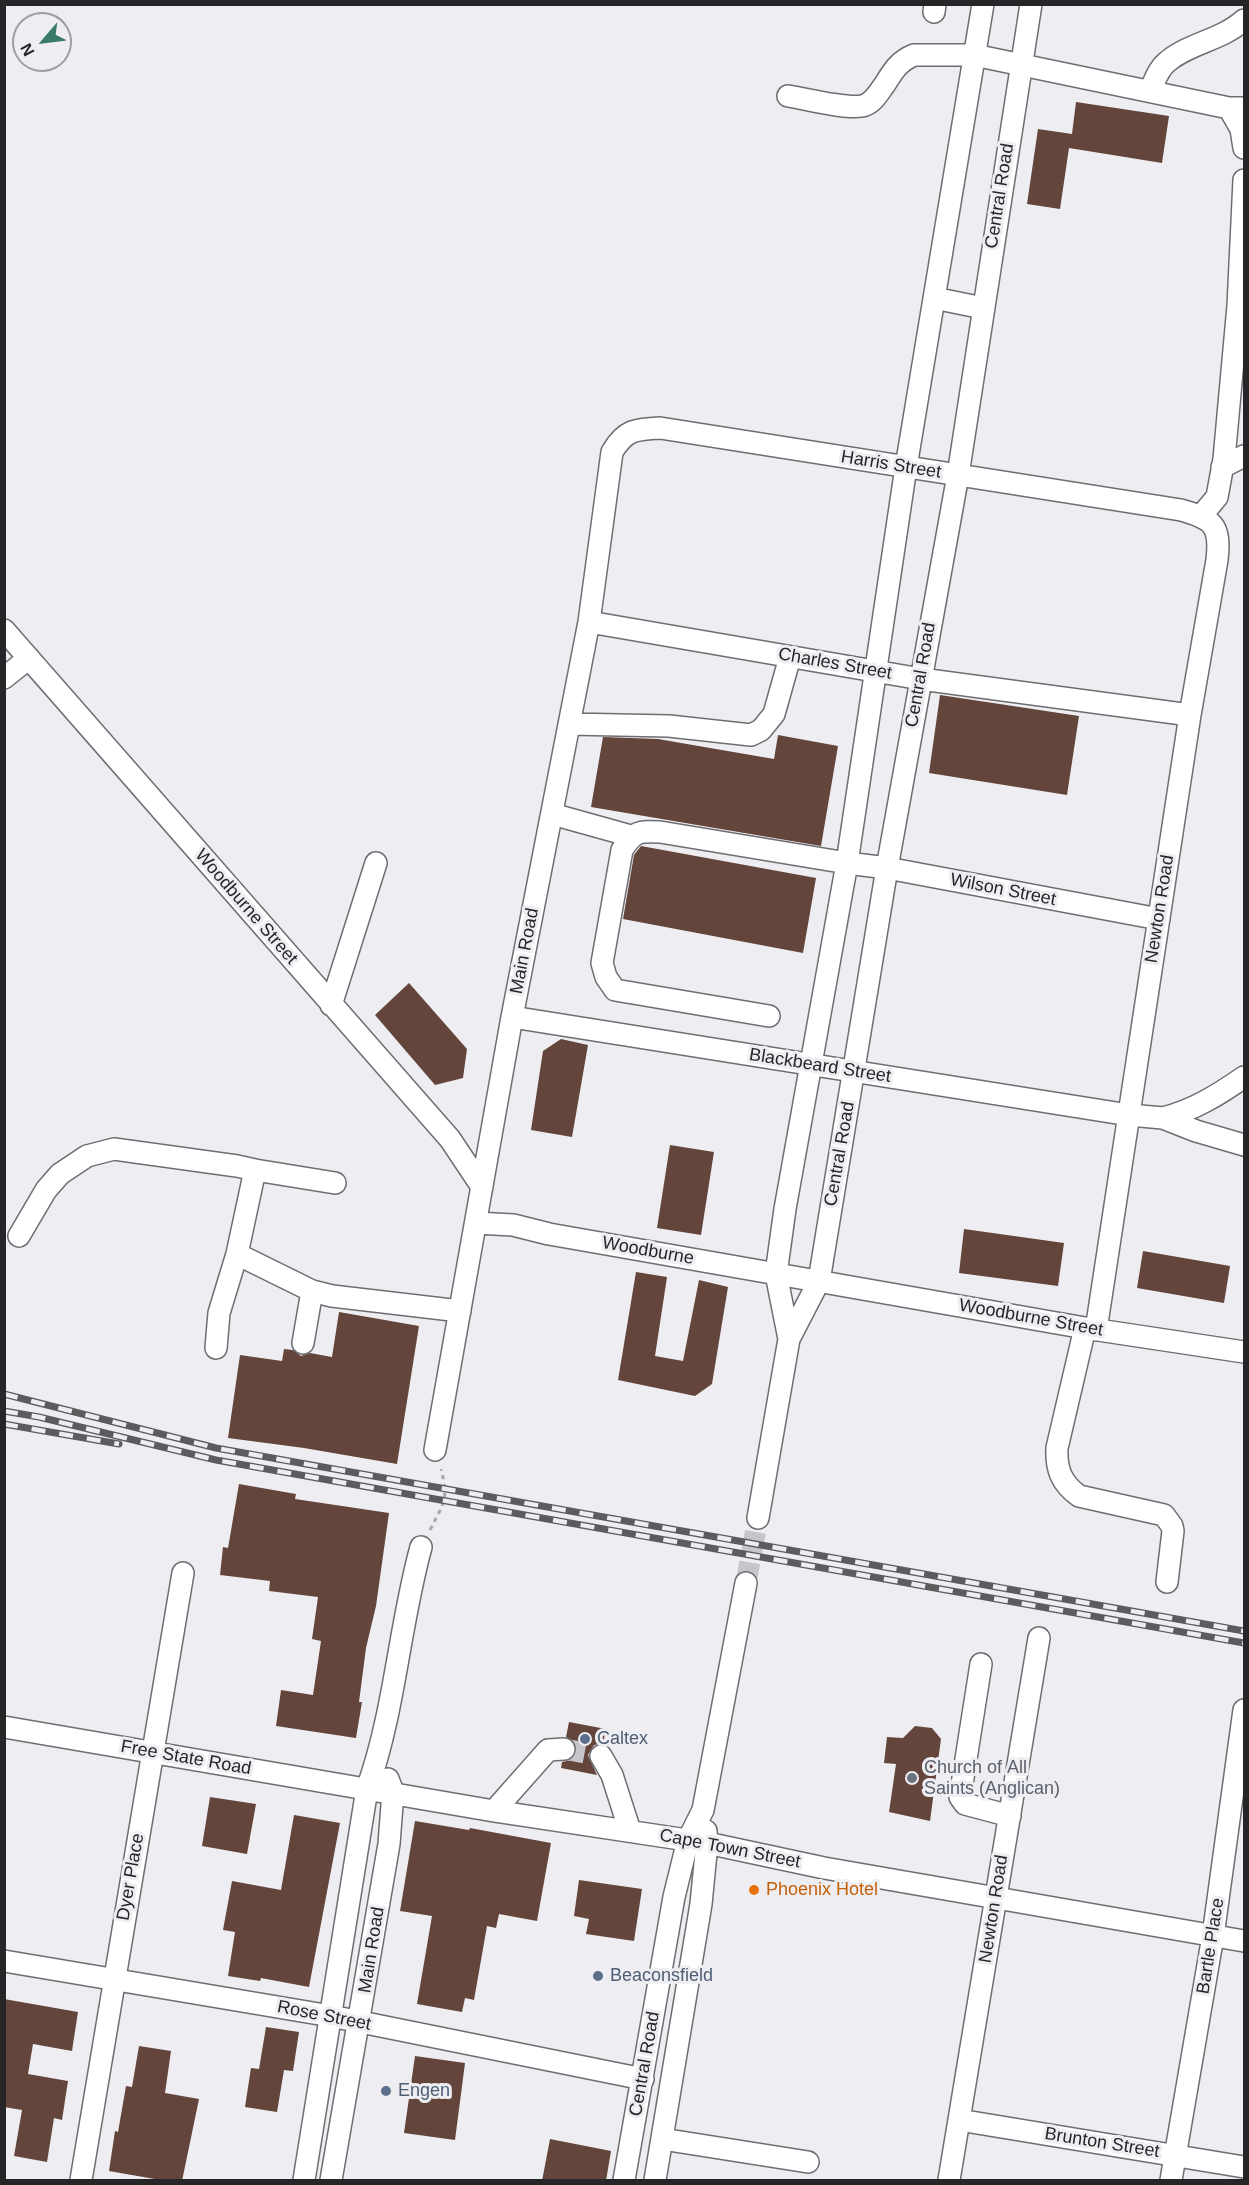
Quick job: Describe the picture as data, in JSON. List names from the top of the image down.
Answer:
{
  "streets": {
    "street": [
      "Central Road",
      "Harris Street",
      "Charles Street",
      "Wilson Street",
      "Woodburne Street",
      "Newton Road",
      "Main Road",
      "Blackbeard Street",
      "Woodburne",
      "Free State Road",
      "Cape Town Street",
      "Dyer Place",
      "Bartle Place",
      "Rose Street",
      "Brunton Street"
    ]
  },
  "crossings": [
    ["Central Road", "Harris Street"],
    ["Central Road", "Charles Street"],
    ["Central Road", "Wilson Street"],
    ["Central Road", "Woodburne Street"],
    ["Central Road", "Blackbeard Street"],
    ["Central Road", "Woodburne"],
    ["Central Road", "Cape Town Street"],
    ["Central Road", "Rose Street"],
    ["Harris Street", "Newton Road"],
    ["Harris Street", "Main Road"],
    ["Charles Street", "Newton Road"],
    ["Charles Street", "Main Road"],
    ["Wilson Street", "Newton Road"],
    ["Woodburne Street", "Newton Road"],
    ["Woodburne Street", "Main Road"],
    ["Woodburne Street", "Woodburne"],
    ["Newton Road", "Blackbeard Street"],
    ["Newton Road", "Cape Town Street"],
    ["Newton Road", "Brunton Street"],
    ["Main Road", "Blackbeard Street"],
    ["Main Road", "Woodburne"],
    ["Main Road", "Free State Road"],
    ["Main Road", "Cape Town Street"],
    ["Main Road", "Rose Street"],
    ["Free State Road", "Cape Town Street"],
    ["Free State Road", "Dyer Place"],
    ["Cape Town Street", "Bartle Place"],
    ["Dyer Place", "Rose Street"],
    ["Bartle Place", "Brunton Street"]
  ],
  "places": [
    "Caltex",
    "Church of All Saints (Anglican)",
    "Phoenix Hotel",
    "Beaconsfield",
    "Engen"
  ],
  "north": "bottom left"
}
